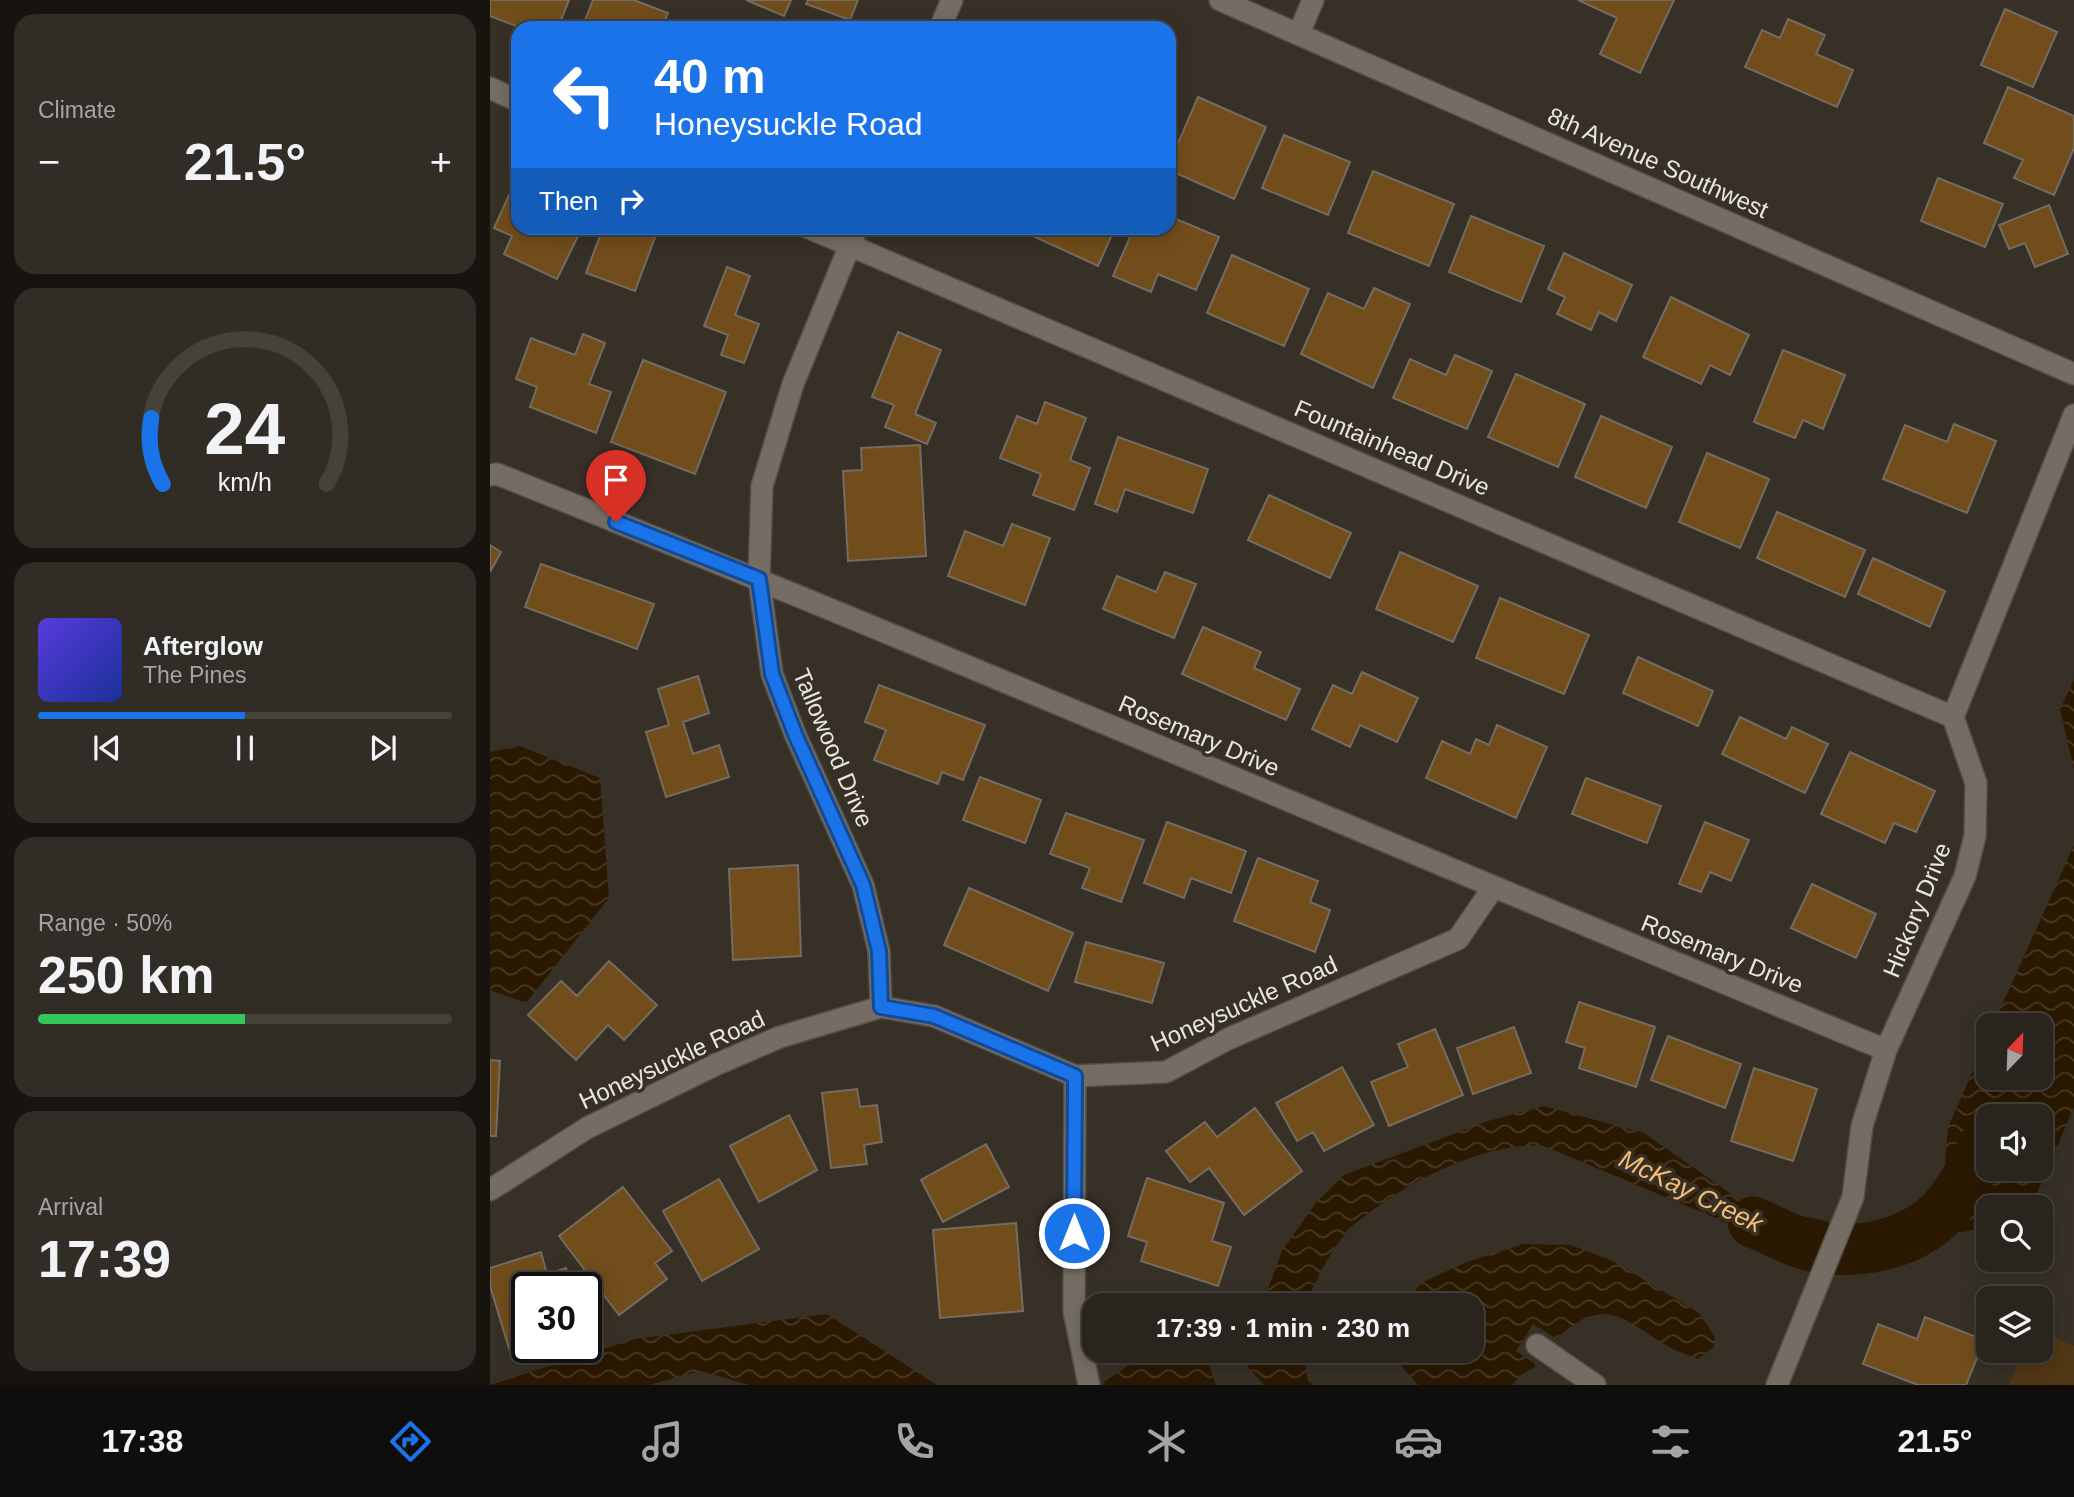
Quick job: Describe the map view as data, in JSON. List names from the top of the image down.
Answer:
{
  "streets": {
    "street": [
      "8th Avenue Southwest",
      "Fountainhead Drive",
      "Rosemary Drive",
      "Tallowood Drive",
      "Hickory Drive",
      "Honeysuckle Road"
    ]
  },
  "crossings": [
    ["Fountainhead Drive", "Tallowood Drive"],
    ["Fountainhead Drive", "Hickory Drive"],
    ["Rosemary Drive", "Tallowood Drive"],
    ["Rosemary Drive", "Hickory Drive"],
    ["Rosemary Drive", "Honeysuckle Road"],
    ["Tallowood Drive", "Honeysuckle Road"]
  ],
  "water": ["McKay Creek"],
  "north": "top right",
  "page": {
    "tile": [
      "Climate",
      ["Range · 50%", "250 km"],
      ["Arrival", "17:39"]
    ],
    "turn": ["40 m", "Honeysuckle Road"],
    "heat": ["−", "21.5°", "+"],
    "then": "Then",
    "song": ["Afterglow", "The Pines"],
    "limit": "30",
    "trip": "17:39 · 1 min · 230 m",
    "tabs": ["17:38", "21.5°"],
    "gauge": ["24", "km/h"]
  }
}
